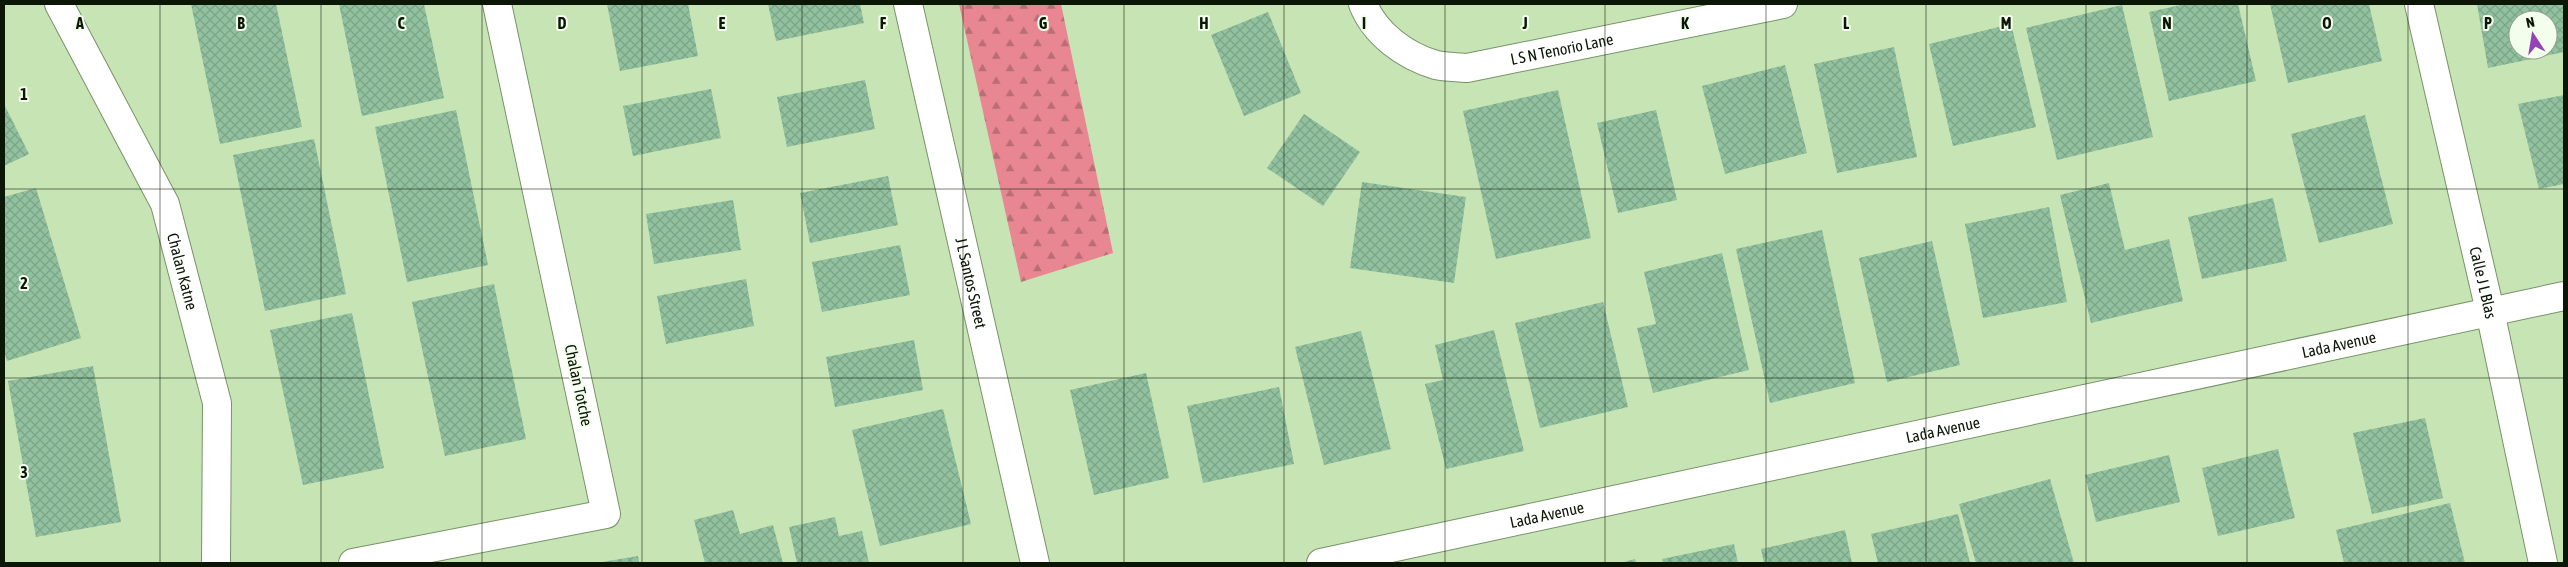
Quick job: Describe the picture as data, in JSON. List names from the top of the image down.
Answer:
{
  "streets": {
    "street": [
      "L S N Tenorio Lane",
      "Chalan Katne",
      "Calle J L Blas",
      "J L Santos Street",
      "Lada Avenue",
      "Chalan Totche"
    ]
  },
  "crossings": [
    ["Calle J L Blas", "Lada Avenue"]
  ],
  "north": "top",
  "grid": {
    "columns": [
      "A",
      "B",
      "C",
      "D",
      "E",
      "F",
      "G",
      "H",
      "I",
      "J",
      "K",
      "L",
      "M",
      "N",
      "O",
      "P"
    ],
    "rows": ["1", "2", "3"]
  }
}
